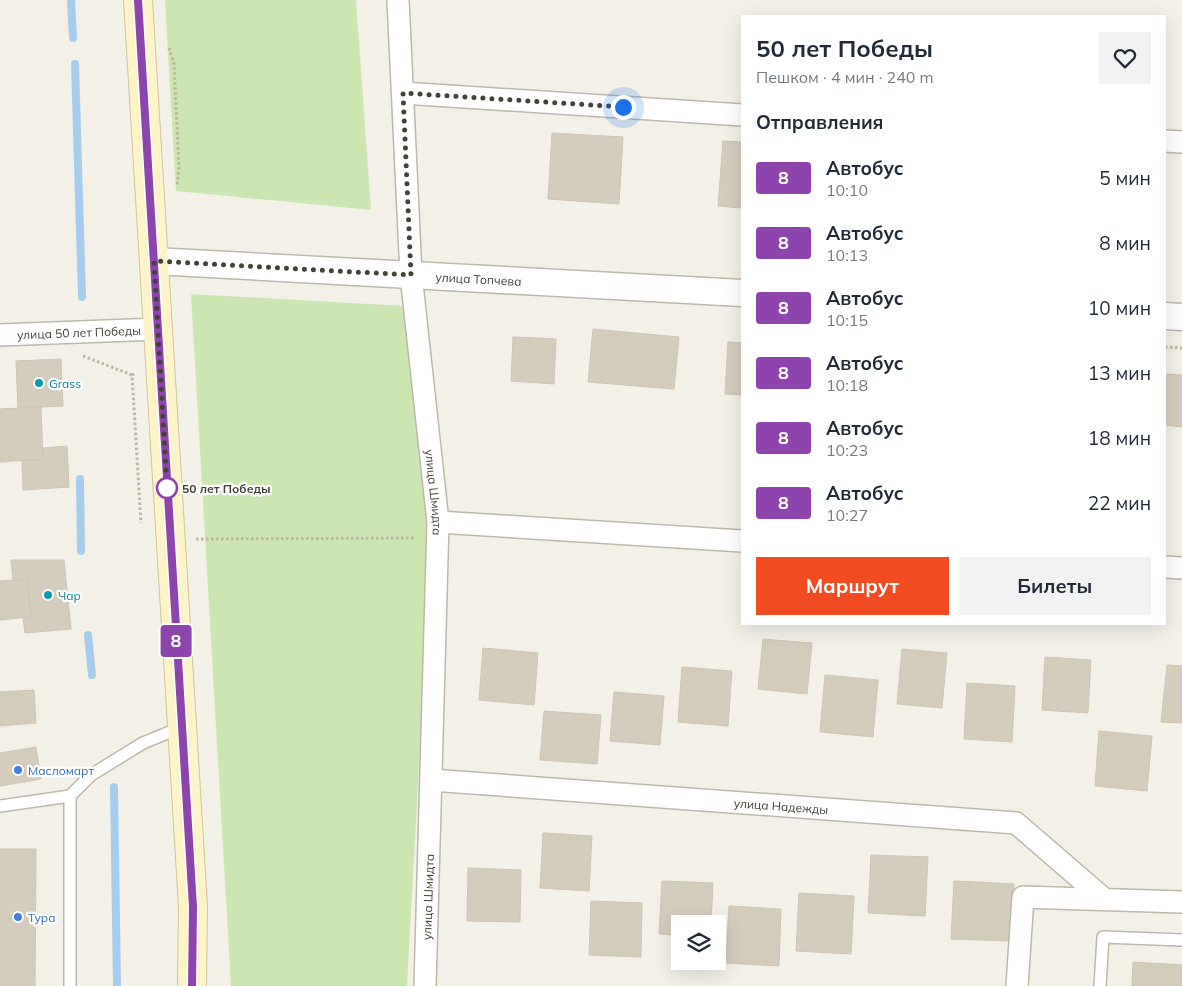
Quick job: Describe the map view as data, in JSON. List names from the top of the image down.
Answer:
{
  "streets": {
    "street": [
      "улица Топчева",
      "улица 50 лет Победы",
      "улица Шмидта",
      "улица Надежды"
    ]
  },
  "crossings": [
    ["улица Топчева", "улица Шмидта"],
    ["улица Шмидта", "улица Надежды"]
  ],
  "places": [
    "Grass",
    "50 лет Победы",
    "Чар",
    "Масломарт",
    "Тура"
  ],
  "lines": ["bus line 8"],
  "page": {
    "on_map": "8",
    "heading": [
      ["50 лет Победы", "Пешком · 4 мин · 240 m"],
      "Отправления"
    ],
    "list": [
      {
        "mark": "8",
        "name": "Автобус",
        "note": "10:10",
        "value": "5 мин"
      },
      {
        "mark": "8",
        "name": "Автобус",
        "note": "10:13",
        "value": "8 мин"
      },
      {
        "mark": "8",
        "name": "Автобус",
        "note": "10:15",
        "value": "10 мин"
      },
      {
        "mark": "8",
        "name": "Автобус",
        "note": "10:18",
        "value": "13 мин"
      },
      {
        "mark": "8",
        "name": "Автобус",
        "note": "10:23",
        "value": "18 мин"
      },
      {
        "mark": "8",
        "name": "Автобус",
        "note": "10:27",
        "value": "22 мин"
      }
    ],
    "buttons": ["Маршрут", "Билеты"]
  }
}
